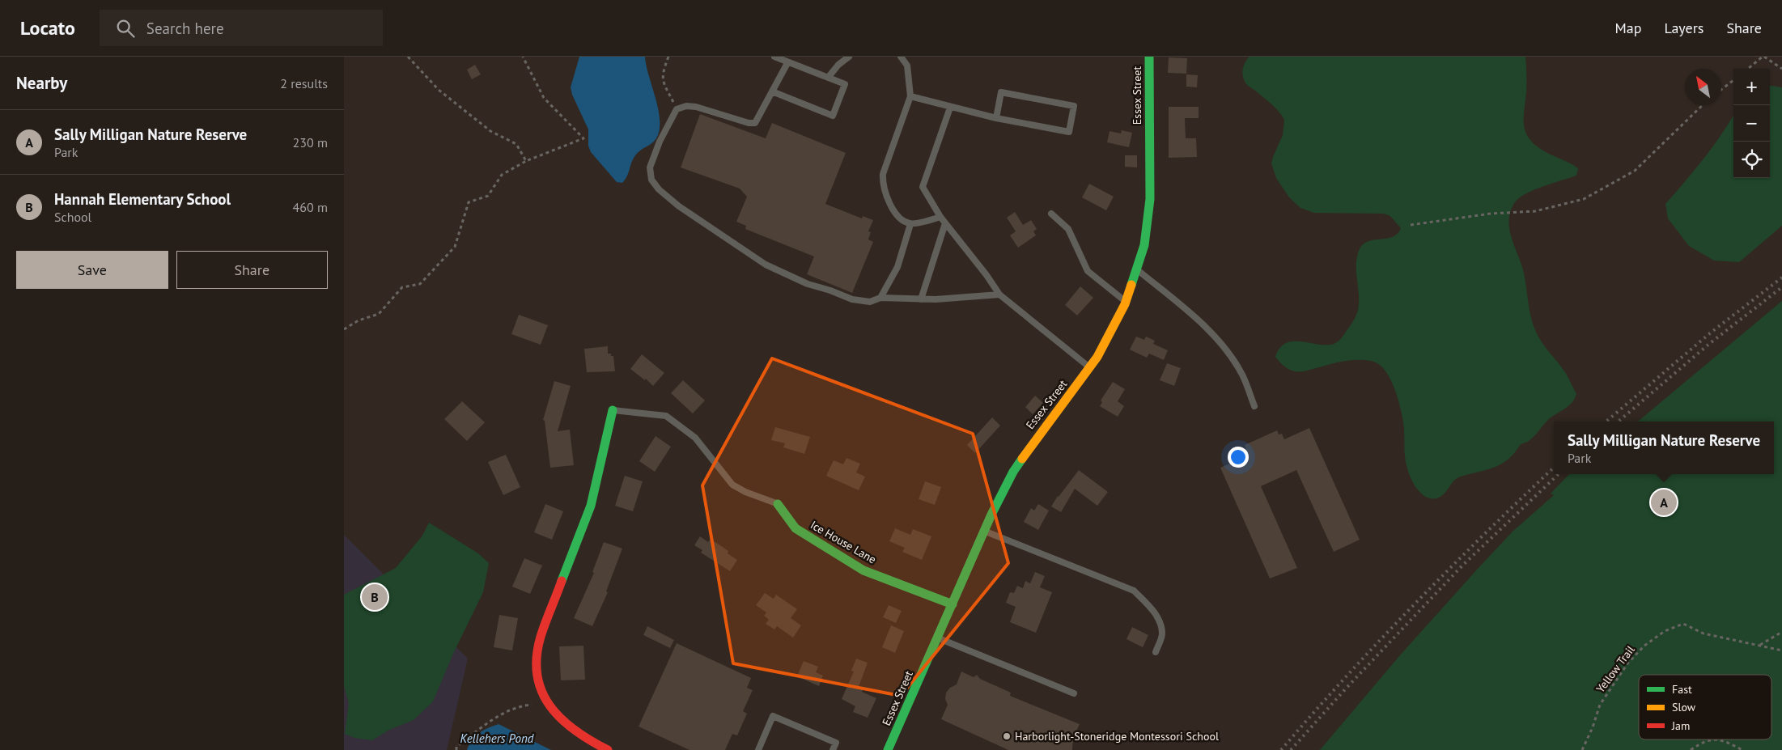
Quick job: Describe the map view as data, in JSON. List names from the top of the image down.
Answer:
{
  "streets": {
    "main road": ["Essex Street", "Ice House Lane"],
    "path": ["Yellow Trail"]
  },
  "crossings": [
    ["Essex Street", "Ice House Lane"]
  ],
  "water": ["Kellehers Pond"],
  "places": ["Harborlight-Stoneridge Montessori School"],
  "legend": ["Fast", "Slow", "Jam"],
  "north": "top left",
  "page": {
    "header": "Locato",
    "search": "Search here",
    "nav": ["Map", "Layers", "Share"],
    "heading": ["Nearby", "2 results"],
    "map_buttons": ["+", "−"],
    "list": [
      {
        "mark": "A",
        "name": "Sally Milligan Nature Reserve",
        "note": "Park",
        "value": "230 m"
      },
      {
        "mark": "B",
        "name": "Hannah Elementary School",
        "note": "School",
        "value": "460 m"
      }
    ],
    "buttons": ["Save", "Share"],
    "popup": ["Sally Milligan Nature Reserve", "Park"],
    "pins": ["A", "B"]
  }
}
